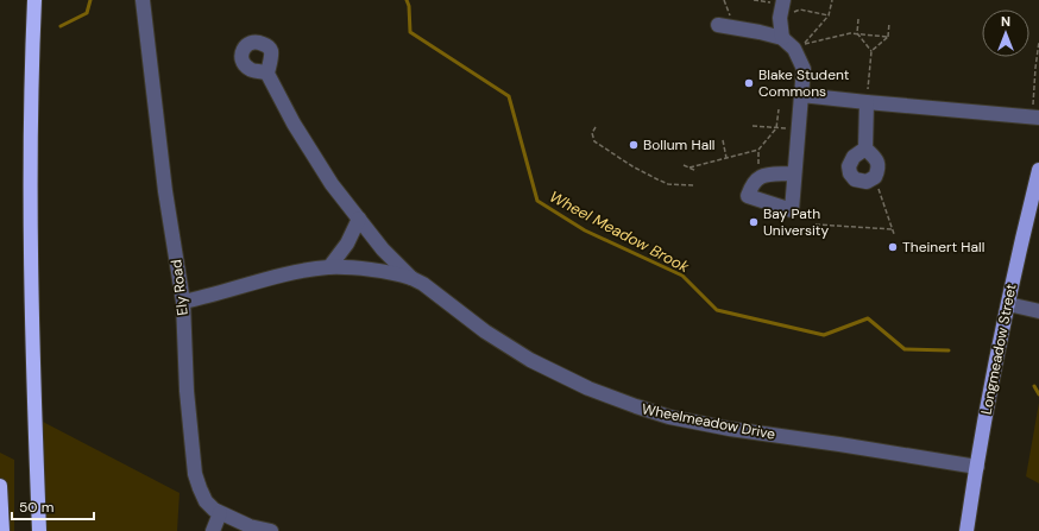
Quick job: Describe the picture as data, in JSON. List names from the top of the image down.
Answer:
{
  "streets": {
    "main road": ["Longmeadow Street"],
    "street": ["Ely Road", "Wheelmeadow Drive"]
  },
  "crossings": [
    ["Longmeadow Street", "Wheelmeadow Drive"]
  ],
  "water": ["Wheel Meadow Brook"],
  "places": [
    "Blake Student Commons",
    "Bollum Hall",
    "Bay Path University",
    "Theinert Hall"
  ],
  "scale_bar": "50 m",
  "north": "top"
}
